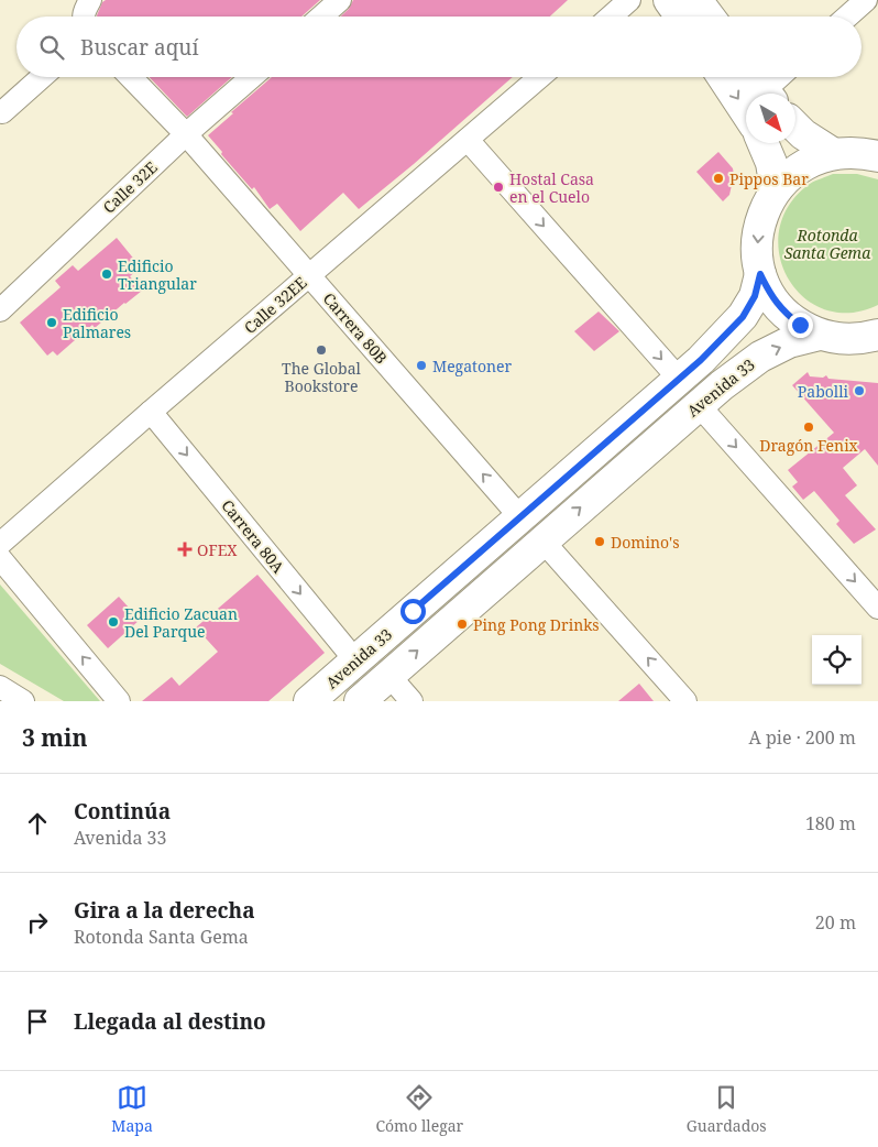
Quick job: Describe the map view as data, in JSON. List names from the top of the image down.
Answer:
{
  "streets": {
    "main road": ["Avenida 33"],
    "street": [
      "Calle 32E",
      "Calle 32EE",
      "Carrera 80B",
      "Carrera 80A"
    ]
  },
  "crossings": [
    ["Calle 32E", "Carrera 80B"],
    ["Calle 32EE", "Carrera 80B"],
    ["Calle 32EE", "Carrera 80A"],
    ["Carrera 80B", "Avenida 33"],
    ["Avenida 33", "Carrera 80A"]
  ],
  "one_way": ["Carrera 80B", "Carrera 80A"],
  "parks": ["Rotonda Santa Gema"],
  "places": {
    "other": [
      "Pippos Bar",
      "Hostal Casa en el Cuelo",
      "Edificio Triangular",
      "Edificio Palmares",
      "The Global Bookstore",
      "Megatoner",
      "Pabolli",
      "Dragón Fenix",
      "Domino's",
      "Edificio Zacuan Del Parque",
      "Ping Pong Drinks"
    ],
    "health": ["OFEX"]
  },
  "north": "bottom right",
  "page": {
    "search": "Buscar aquí",
    "heading": ["3 min", "A pie · 200 m"],
    "list": [
      ["Continúa", "Avenida 33", "180 m"],
      ["Gira a la derecha", "Rotonda Santa Gema", "20 m"],
      "Llegada al destino"
    ],
    "nav": ["Mapa", "Cómo llegar", "Guardados"]
  }
}
